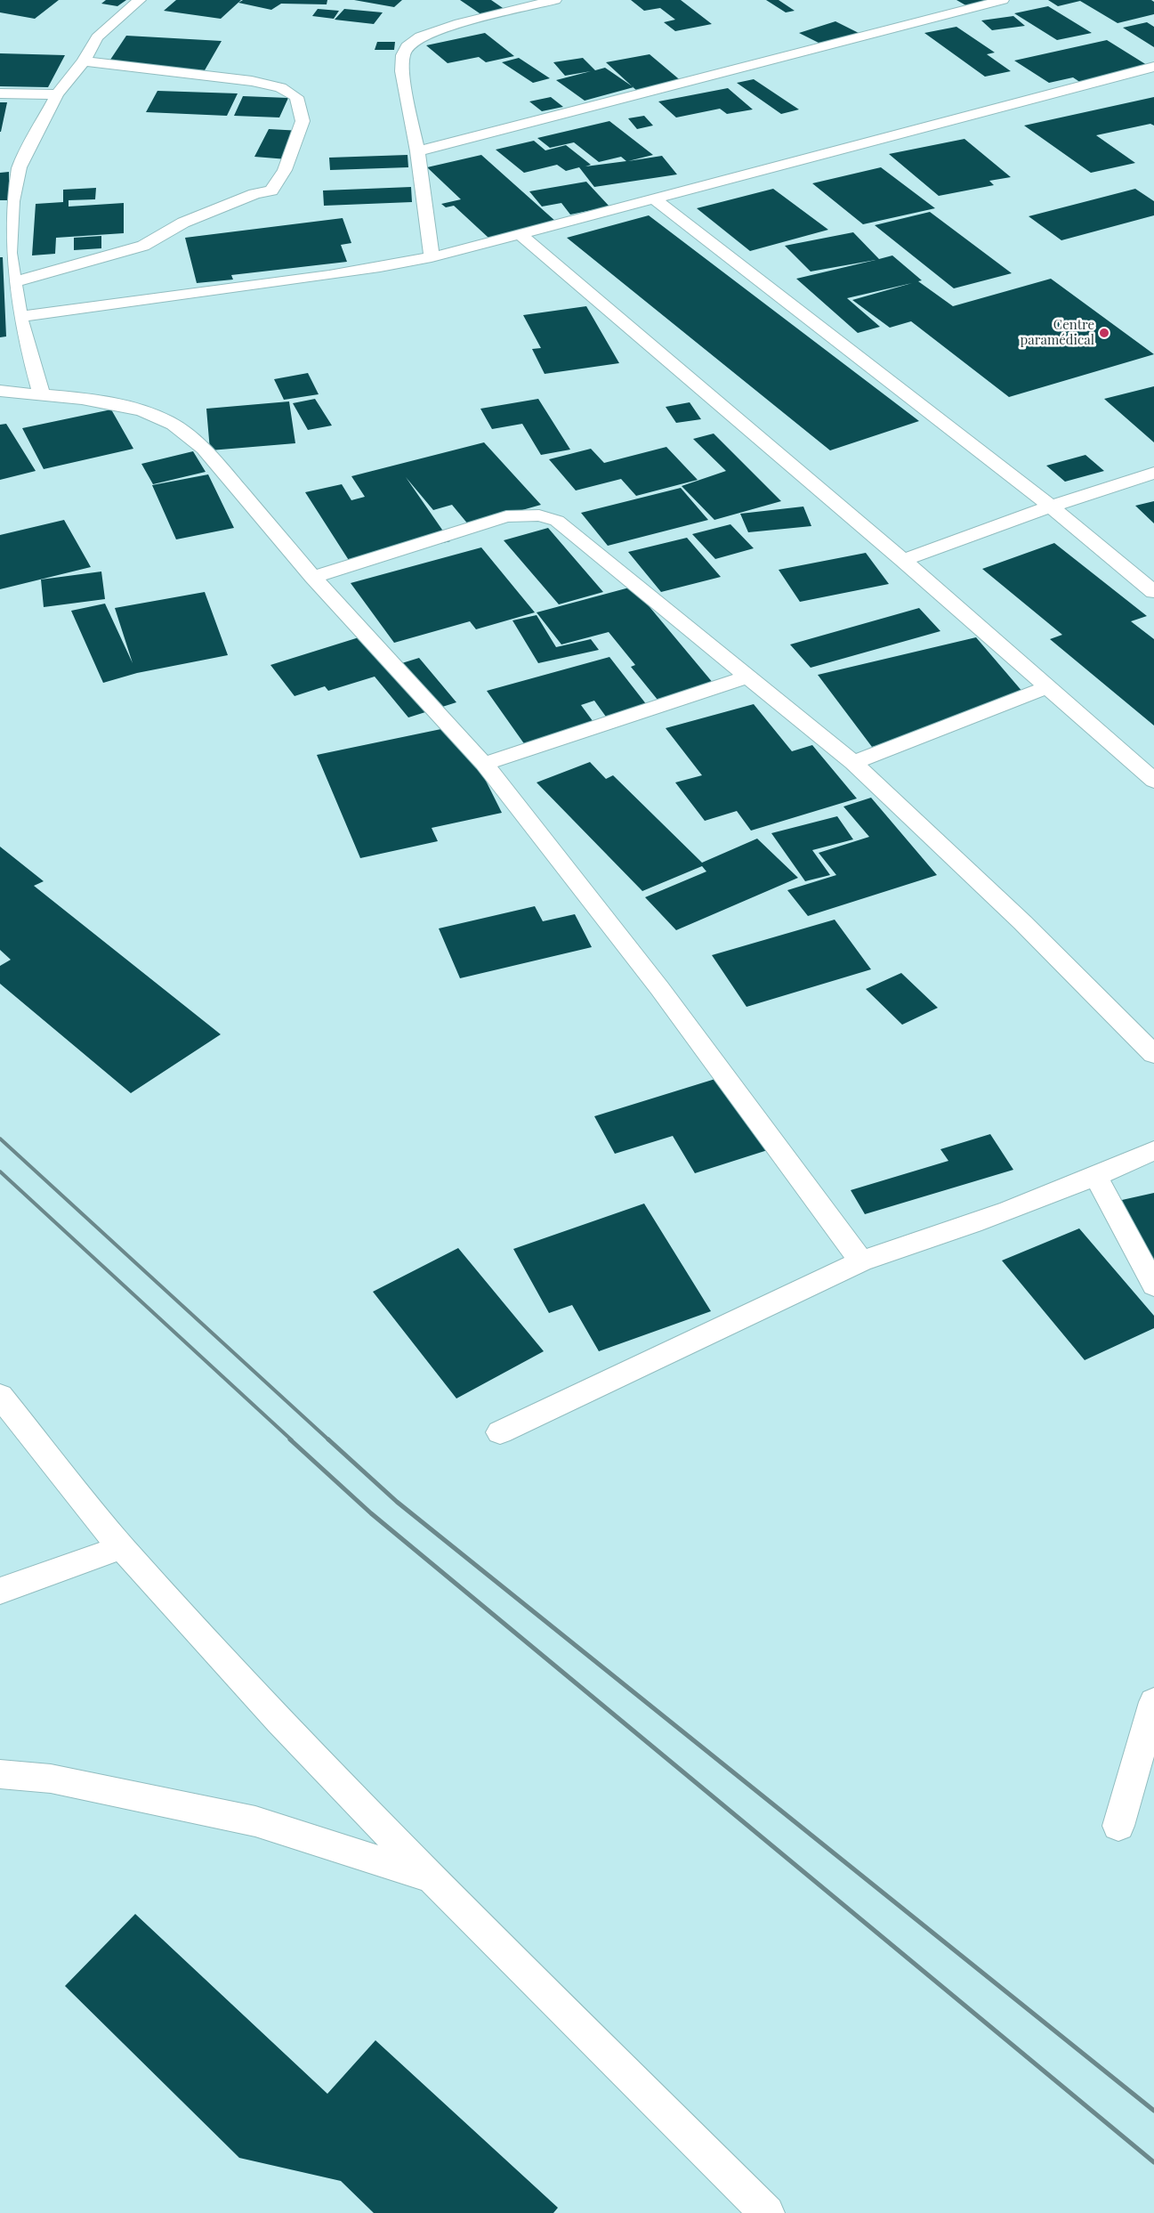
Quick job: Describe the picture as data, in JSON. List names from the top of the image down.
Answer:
{
  "places": ["Centre paramédical"]
}
